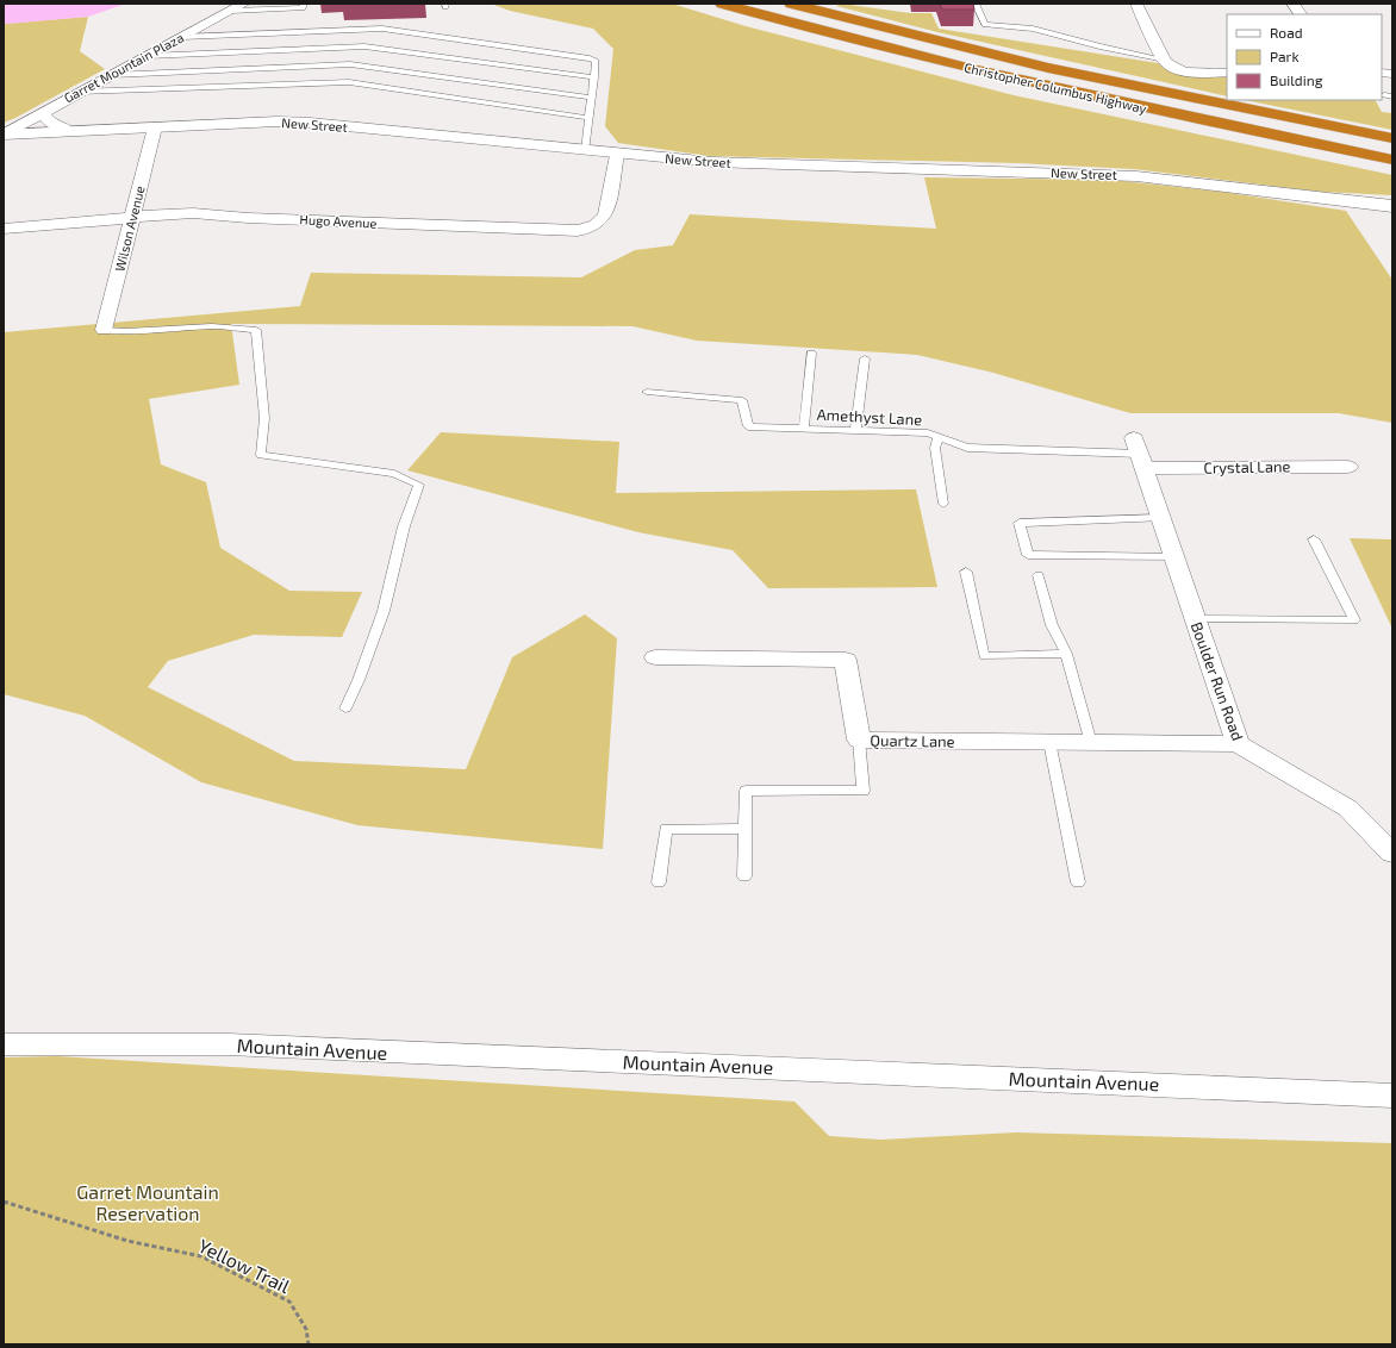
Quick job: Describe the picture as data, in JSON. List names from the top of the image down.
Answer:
{
  "streets": {
    "highway": ["Christopher Columbus Highway"],
    "street": [
      "Garret Mountain Plaza",
      "New Street",
      "Hugo Avenue",
      "Wilson Avenue",
      "Crystal Lane",
      "Boulder Run Road",
      "Quartz Lane",
      "Mountain Avenue"
    ],
    "lane": ["Amethyst Lane"],
    "path": ["Yellow Trail"]
  },
  "crossings": [
    ["Garret Mountain Plaza", "New Street"],
    ["New Street", "Hugo Avenue"],
    ["New Street", "Wilson Avenue"],
    ["Hugo Avenue", "Wilson Avenue"],
    ["Amethyst Lane", "Crystal Lane"],
    ["Amethyst Lane", "Boulder Run Road"],
    ["Crystal Lane", "Boulder Run Road"],
    ["Boulder Run Road", "Quartz Lane"]
  ],
  "parks": ["Garret Mountain Reservation"],
  "legend": ["Road", "Park", "Building"]
}
